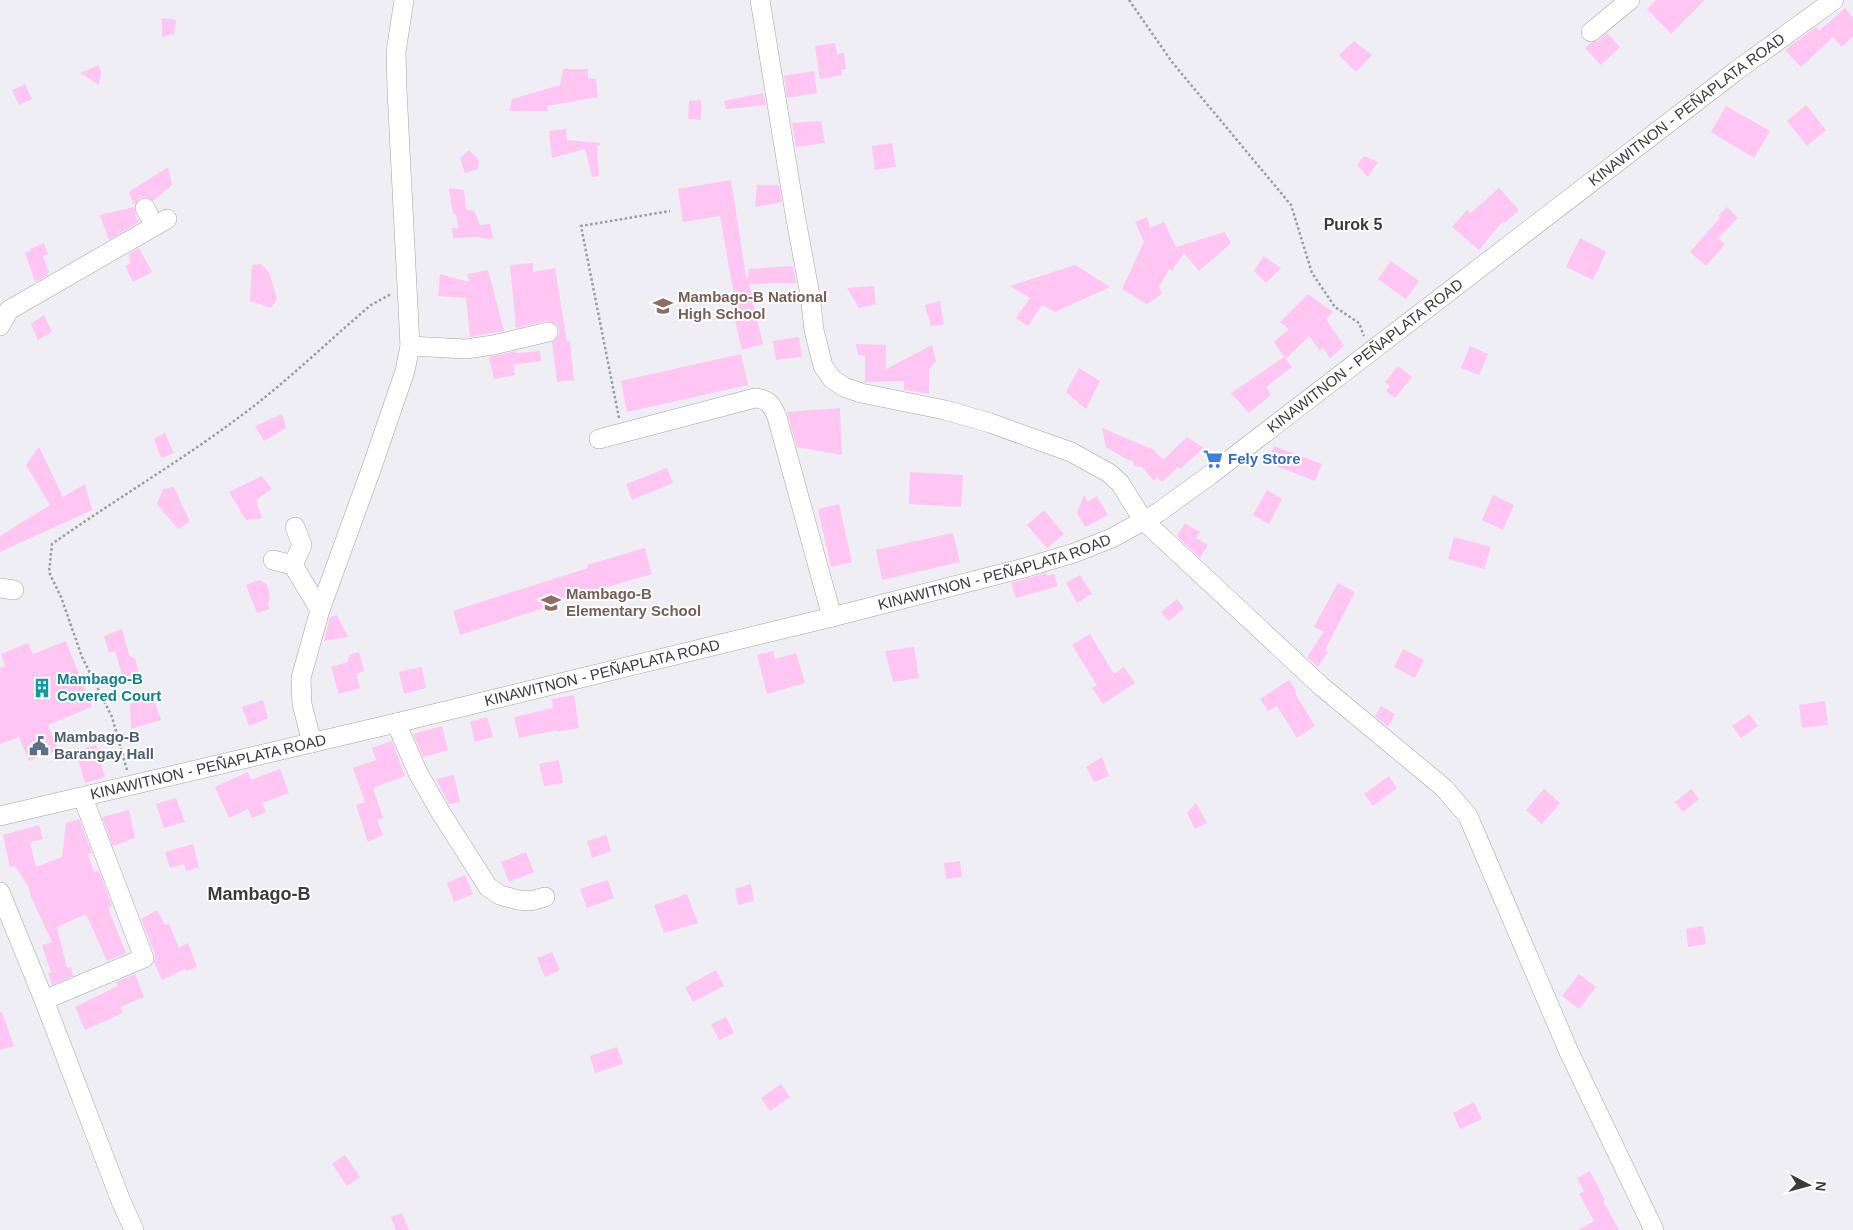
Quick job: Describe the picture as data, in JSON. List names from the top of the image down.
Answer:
{
  "streets": {
    "street": ["KINAWITNON - PEÑAPLATA ROAD"]
  },
  "districts": ["Purok 5", "Mambago-B"],
  "places": {
    "school or university": ["Mambago-B National High School", "Mambago-B Elementary School"],
    "supermarket": ["Fely Store"],
    "building": ["Mambago-B Covered Court"],
    "public building": ["Mambago-B Barangay Hall"]
  },
  "north": "right"
}
